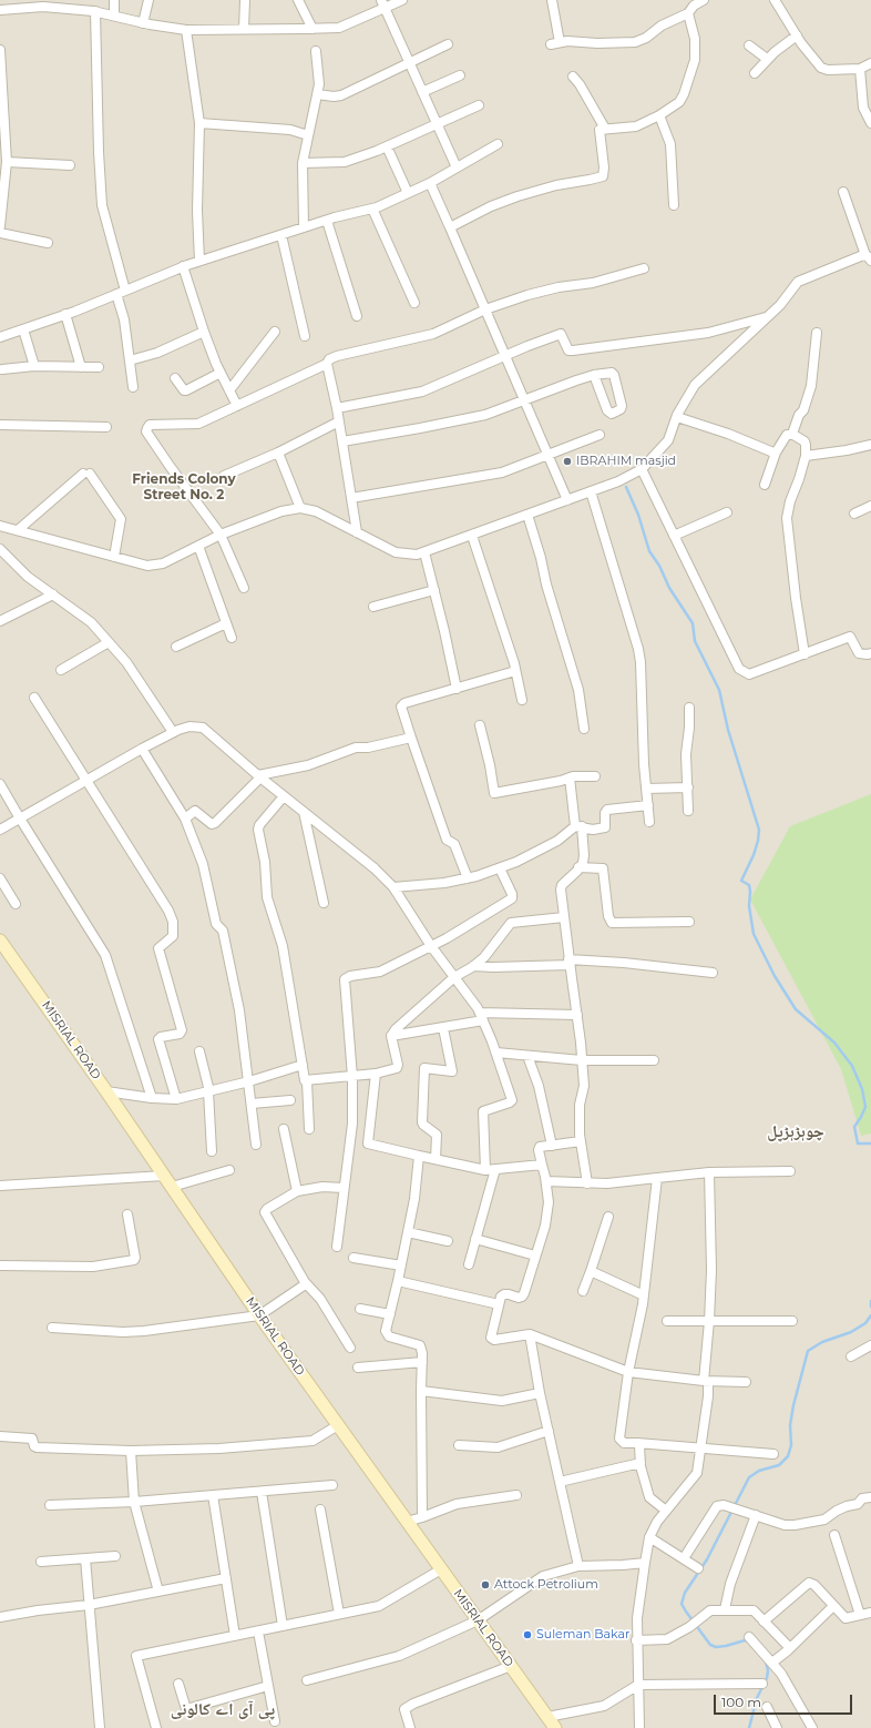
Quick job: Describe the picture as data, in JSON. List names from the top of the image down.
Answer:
{
  "streets": {
    "main road": ["MISRIAL ROAD"]
  },
  "districts": ["Friends Colony Street No. 2", "چوہڑہڑپل", "پی آی اے کالونی"],
  "places": ["IBRAHIM masjid", "Attock Petrolium", "Suleman Bakar"],
  "scale_bar": "100 m"
}
